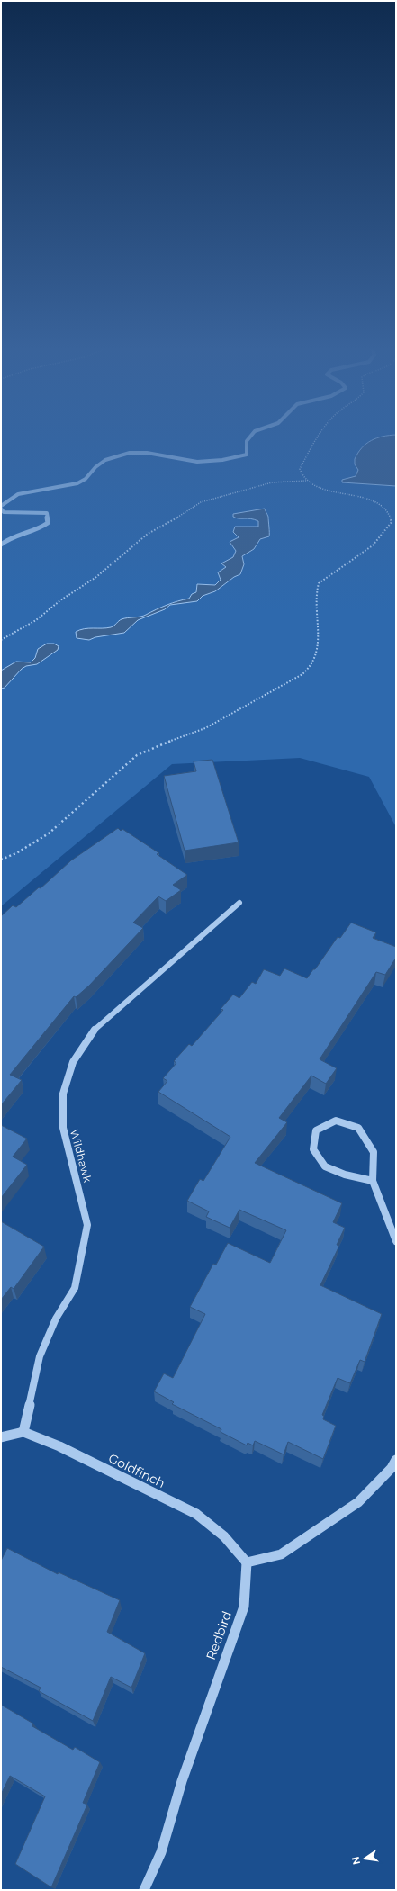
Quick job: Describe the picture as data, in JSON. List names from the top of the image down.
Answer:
{
  "streets": {
    "street": ["Wildhawk", "Goldfinch", "Redbird"]
  },
  "crossings": [
    ["Wildhawk", "Goldfinch"],
    ["Goldfinch", "Redbird"]
  ],
  "north": "left"
}
